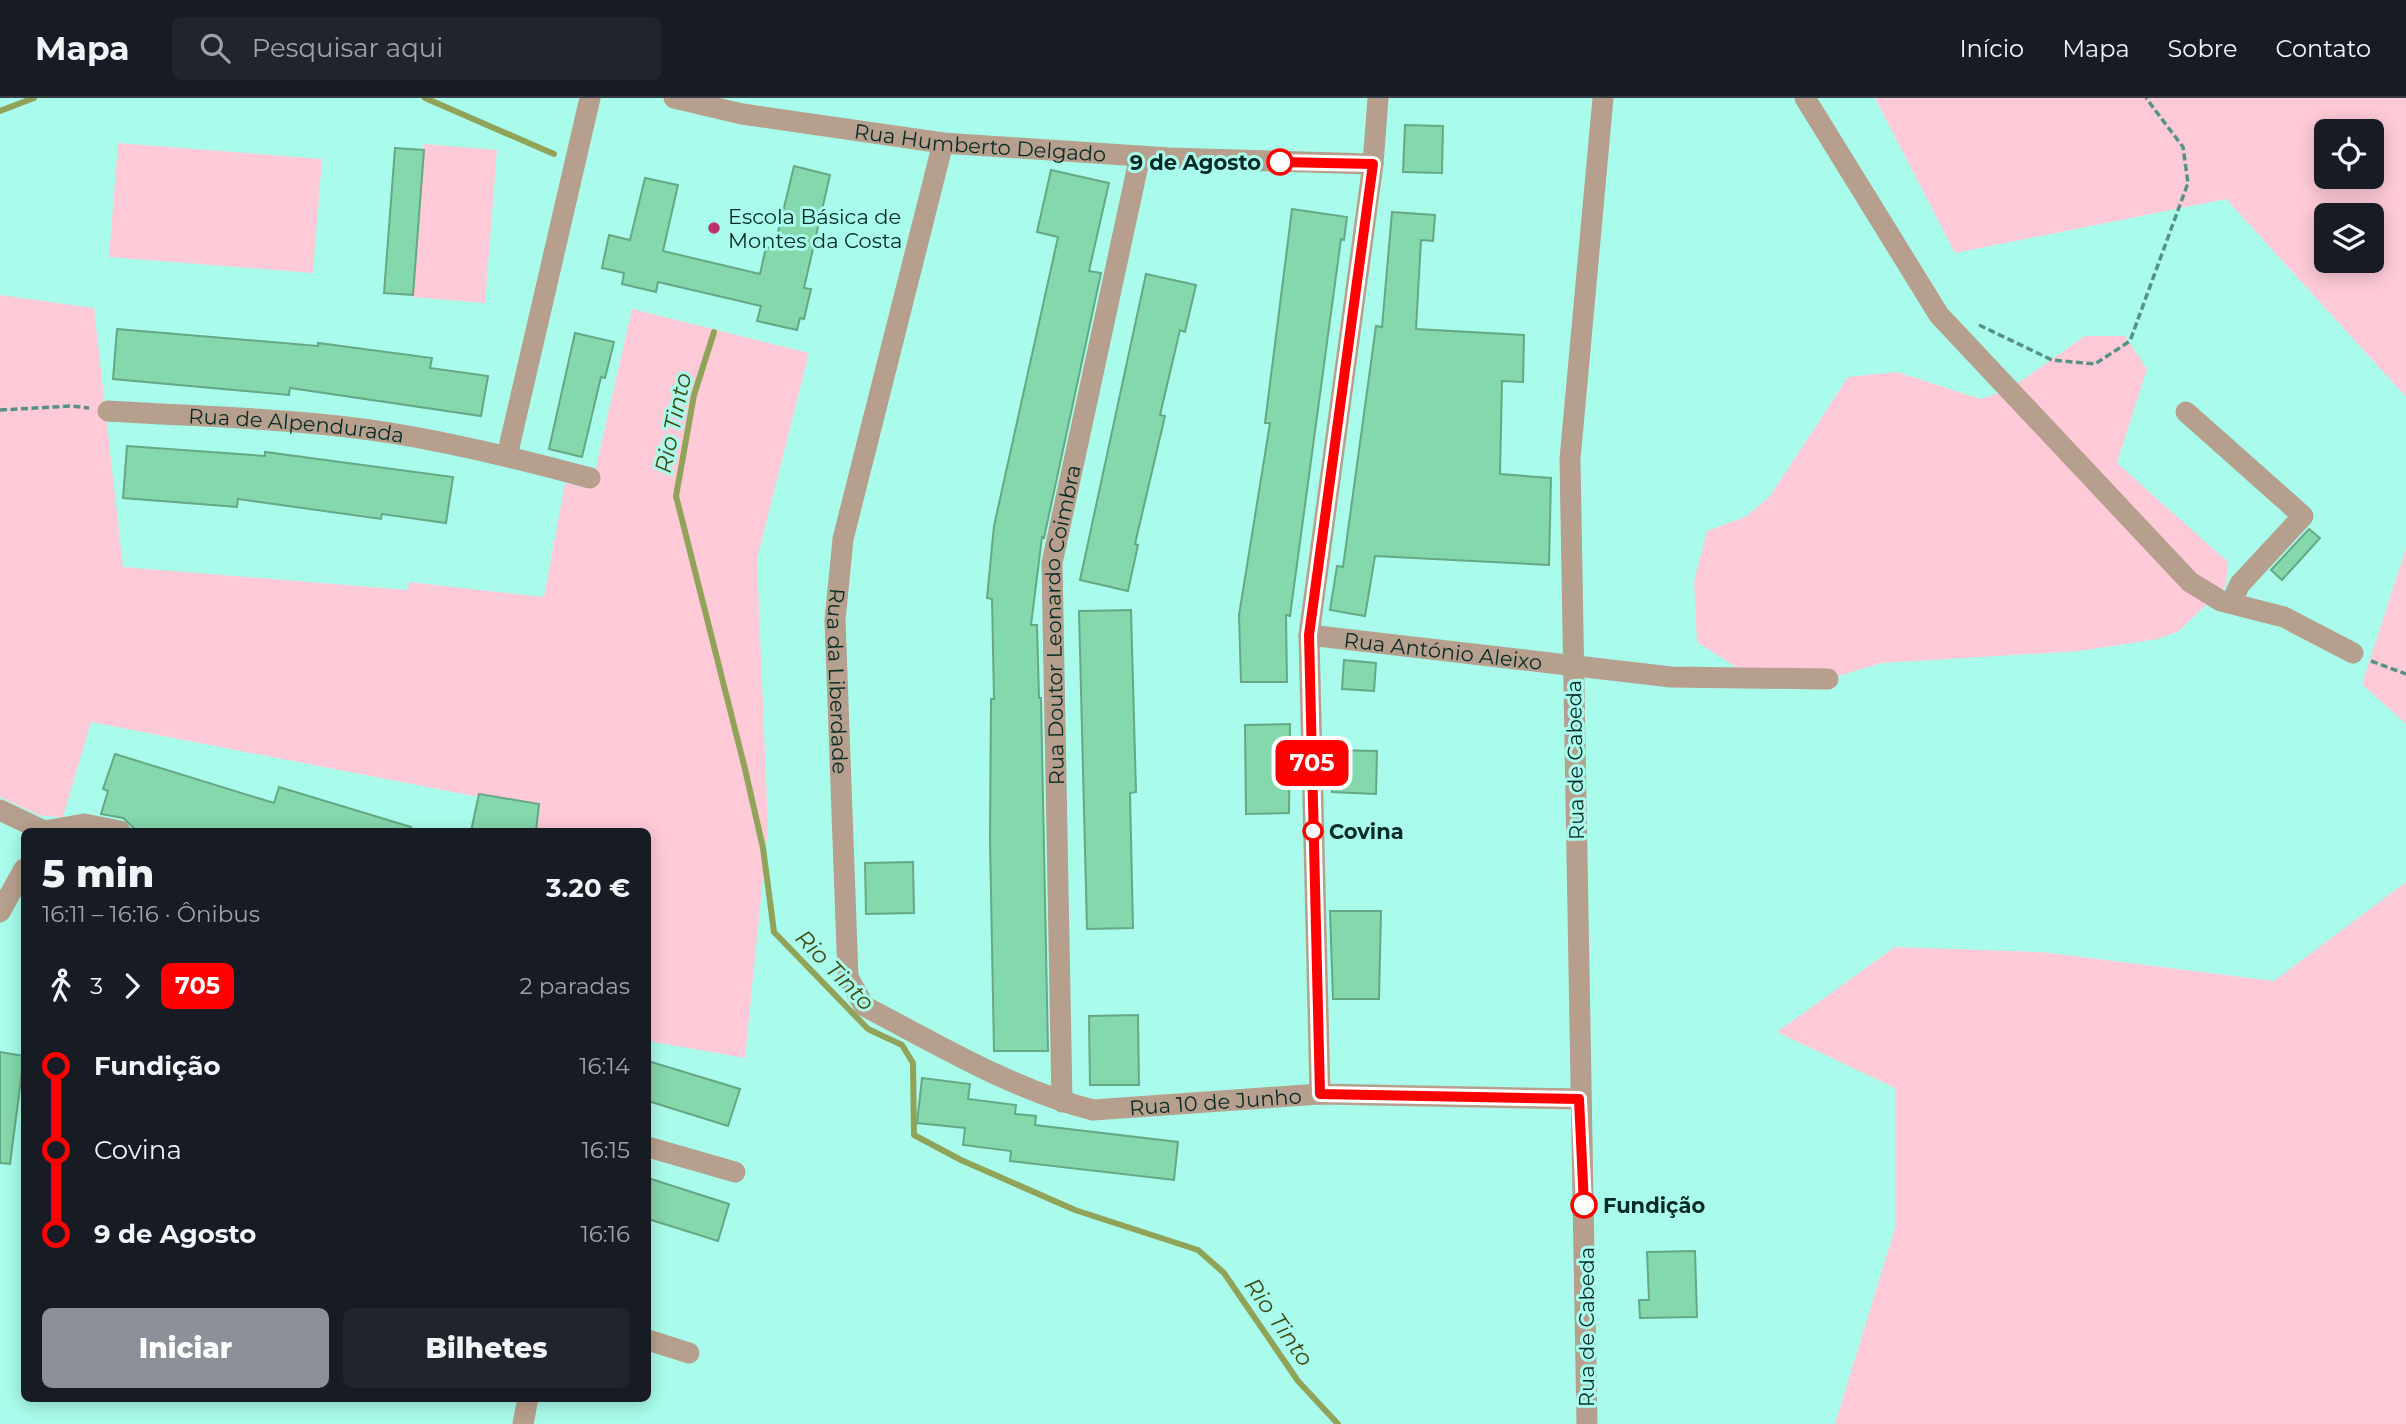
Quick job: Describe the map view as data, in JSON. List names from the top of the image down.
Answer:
{
  "streets": {
    "street": [
      "Rua Humberto Delgado",
      "Rua de Alpendurada",
      "Rua Doutor Leonardo Coimbra",
      "Rua António Aleixo",
      "Rua da Liberdade",
      "Rua de Cabeda",
      "Rua 10 de Junho"
    ]
  },
  "crossings": [
    ["Rua Humberto Delgado", "Rua Doutor Leonardo Coimbra"],
    ["Rua Humberto Delgado", "Rua da Liberdade"],
    ["Rua Doutor Leonardo Coimbra", "Rua da Liberdade"],
    ["Rua Doutor Leonardo Coimbra", "Rua 10 de Junho"],
    ["Rua António Aleixo", "Rua de Cabeda"],
    ["Rua da Liberdade", "Rua 10 de Junho"],
    ["Rua de Cabeda", "Rua 10 de Junho"]
  ],
  "water": ["Rio Tinto"],
  "places": [
    "9 de Agosto",
    "Escola Básica de Montes da Costa",
    "Covina",
    "Fundição"
  ],
  "lines": ["bus line 705"],
  "page": {
    "header": "Mapa",
    "search": "Pesquisar aqui",
    "nav": [
      "Início",
      "Mapa",
      "Sobre",
      "Contato"
    ],
    "on_map": "705",
    "heading": ["5 min", "16:11 – 16:16 · Ônibus", "3.20 €"],
    "legs": ["3", "705", "2 paradas"],
    "list": [
      {
        "name": "Fundição",
        "value": "16:14"
      },
      {
        "name": "Covina",
        "value": "16:15"
      },
      {
        "name": "9 de Agosto",
        "value": "16:16"
      }
    ],
    "buttons": ["Iniciar", "Bilhetes"]
  }
}
